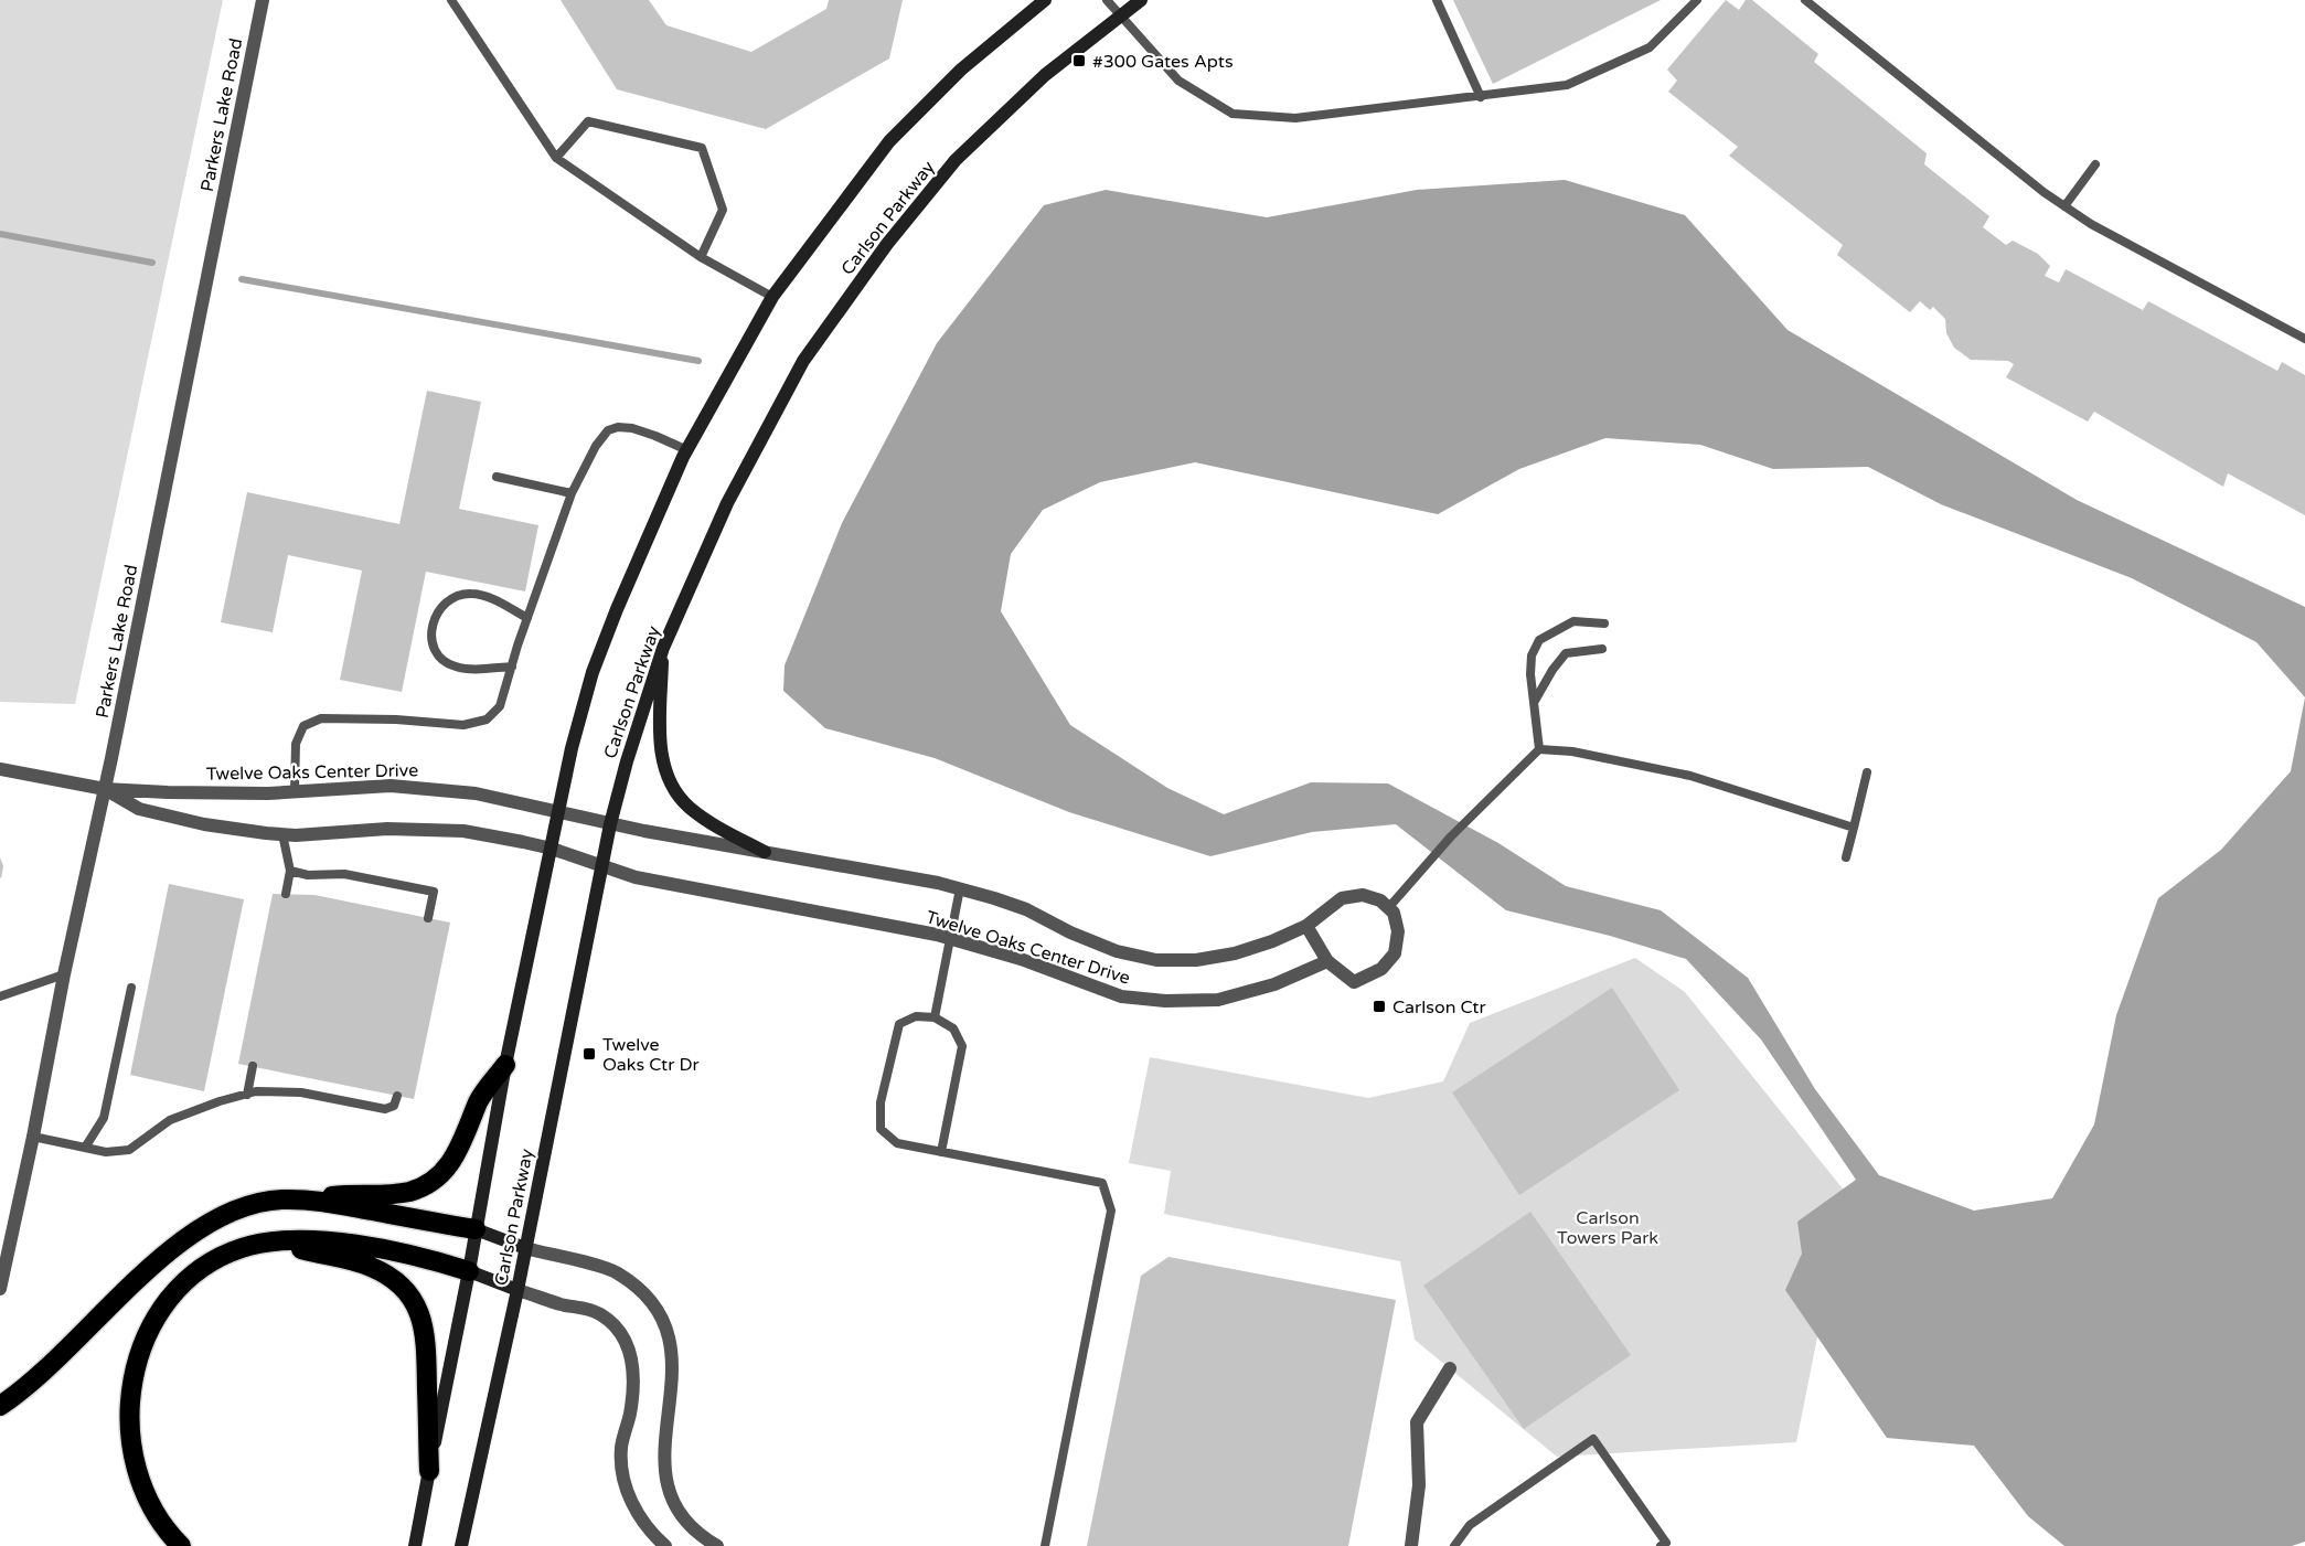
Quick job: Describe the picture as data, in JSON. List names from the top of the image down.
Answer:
{
  "streets": {
    "main road": ["Carlson Parkway"],
    "street": ["Parkers Lake Road", "Twelve Oaks Center Drive"]
  },
  "crossings": [
    ["Parkers Lake Road", "Twelve Oaks Center Drive"],
    ["Carlson Parkway", "Twelve Oaks Center Drive"]
  ],
  "parks": ["Carlson Towers Park"],
  "places": {
    "transit": ["#300 Gates Apts", "Carlson Ctr", "Twelve Oaks Ctr Dr"]
  }
}
